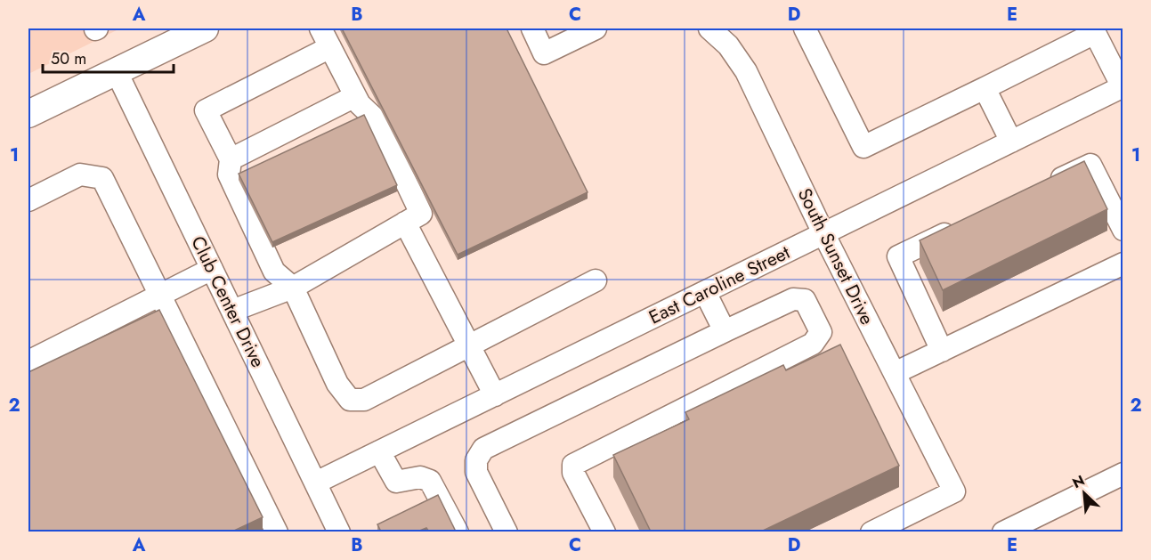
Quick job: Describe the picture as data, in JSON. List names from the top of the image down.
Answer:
{
  "streets": {
    "street": ["South Sunset Drive", "East Caroline Street", "Club Center Drive"]
  },
  "crossings": [
    ["South Sunset Drive", "East Caroline Street"],
    ["East Caroline Street", "Club Center Drive"]
  ],
  "scale_bar": "50 m",
  "north": "top left",
  "grid": {
    "columns": [
      "A",
      "B",
      "C",
      "D",
      "E"
    ],
    "rows": ["1", "2"]
  }
}
